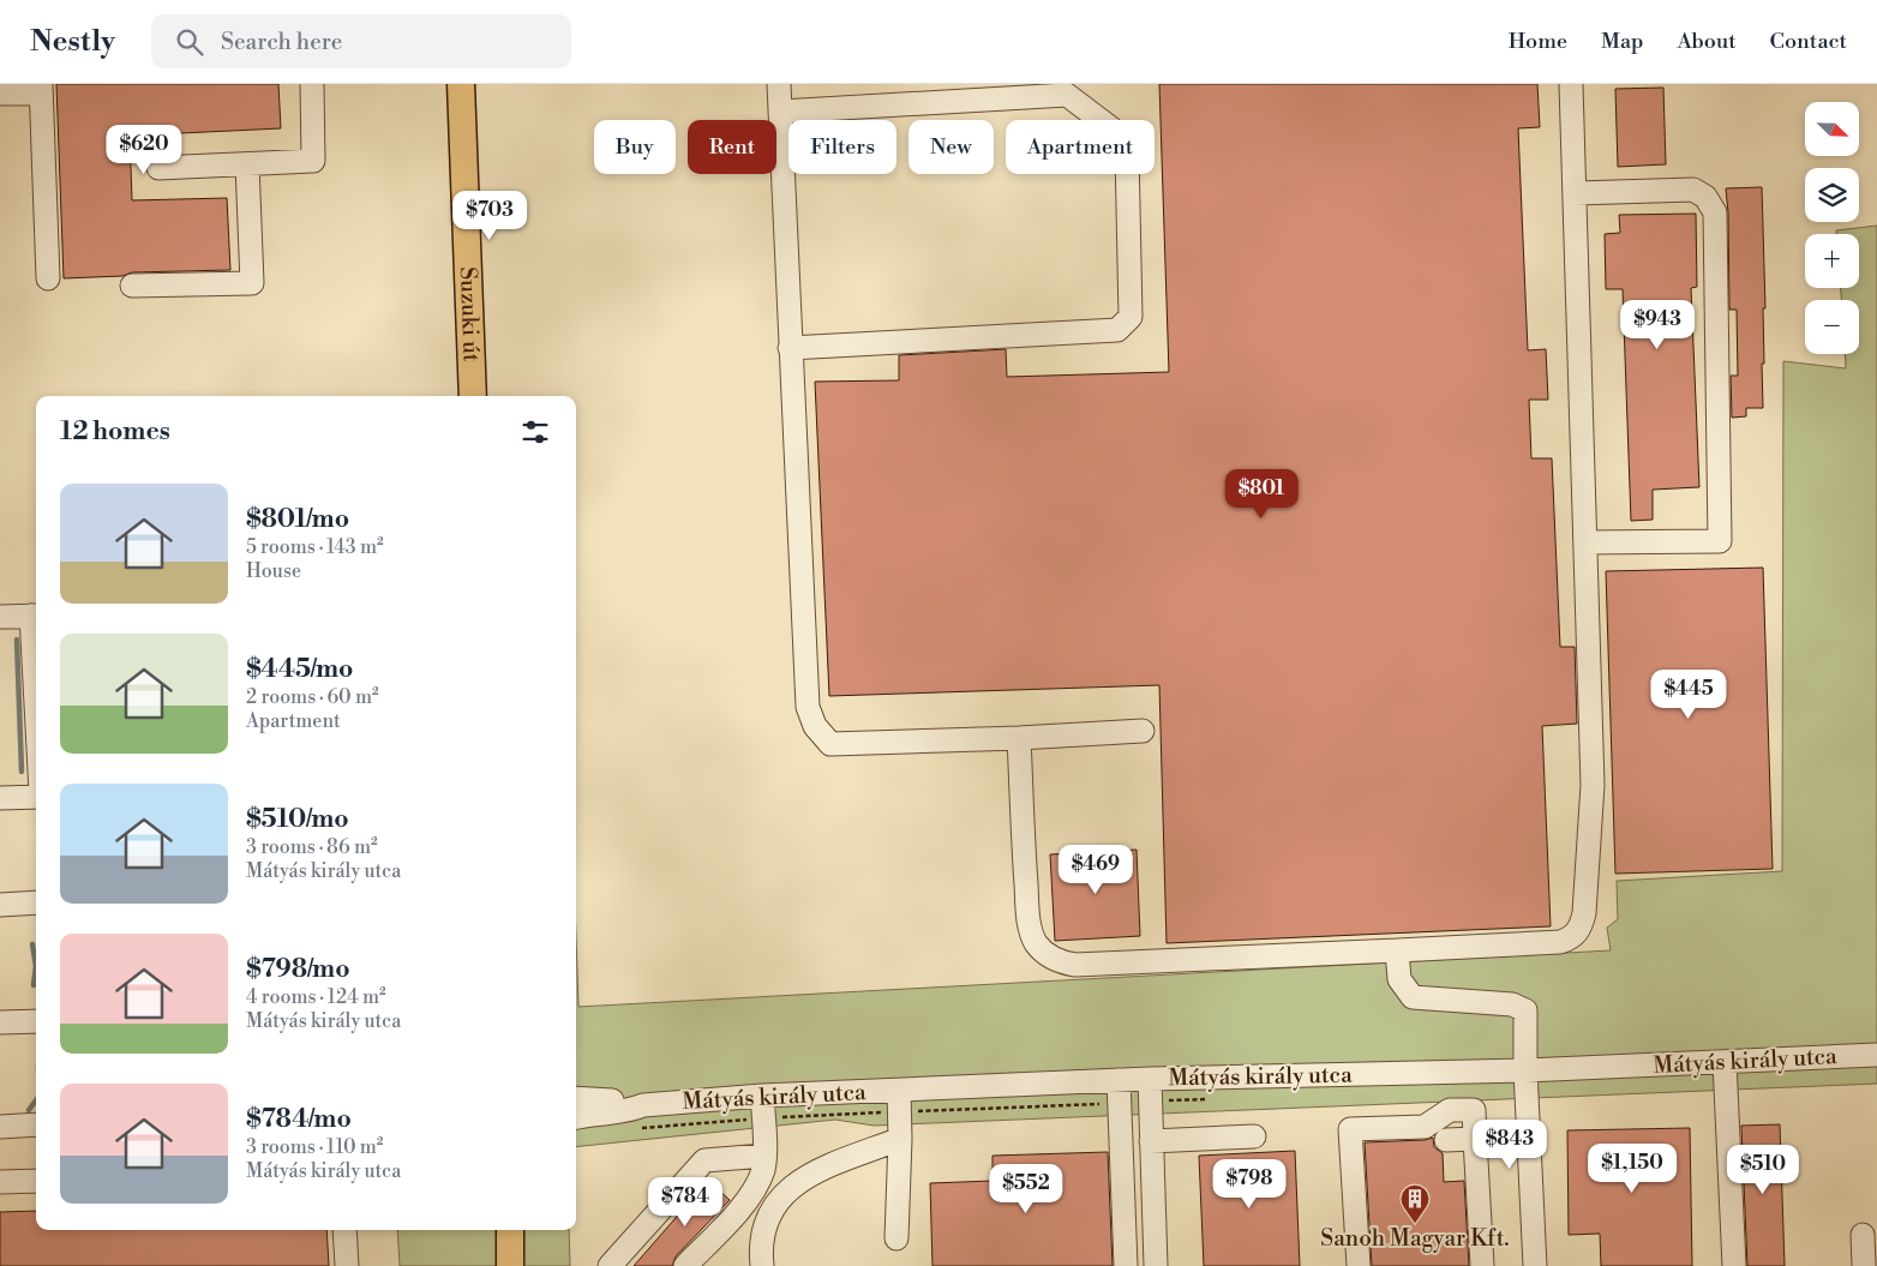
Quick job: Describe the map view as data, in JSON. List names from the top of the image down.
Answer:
{
  "streets": {
    "main road": ["Suzuki út"],
    "street": ["Mátyás király utca"]
  },
  "places": {
    "building": ["Sanoh Magyar Kft."]
  },
  "north": "bottom right",
  "page": {
    "header": "Nestly",
    "search": "Search here",
    "nav": [
      "Home",
      "Map",
      "About",
      "Contact"
    ],
    "map_buttons": ["+", "−"],
    "chip": [
      "Buy",
      "Rent",
      "Filters",
      "New",
      "Apartment"
    ],
    "price": [
      "$620",
      "$703",
      "$943",
      "$801",
      "$445",
      "$469",
      "$843",
      "$1,150",
      "$510",
      "$798",
      "$552",
      "$784"
    ],
    "heading": "12 homes",
    "list": [
      {
        "name": "$801/mo",
        "note": "5 rooms · 143 m² · House"
      },
      {
        "name": "$445/mo",
        "note": "2 rooms · 60 m² · Apartment"
      },
      {
        "name": "$510/mo",
        "note": "3 rooms · 86 m² · Mátyás király utca"
      },
      {
        "name": "$798/mo",
        "note": "4 rooms · 124 m² · Mátyás király utca"
      },
      {
        "name": "$784/mo",
        "note": "3 rooms · 110 m² · Mátyás király utca"
      }
    ]
  }
}
